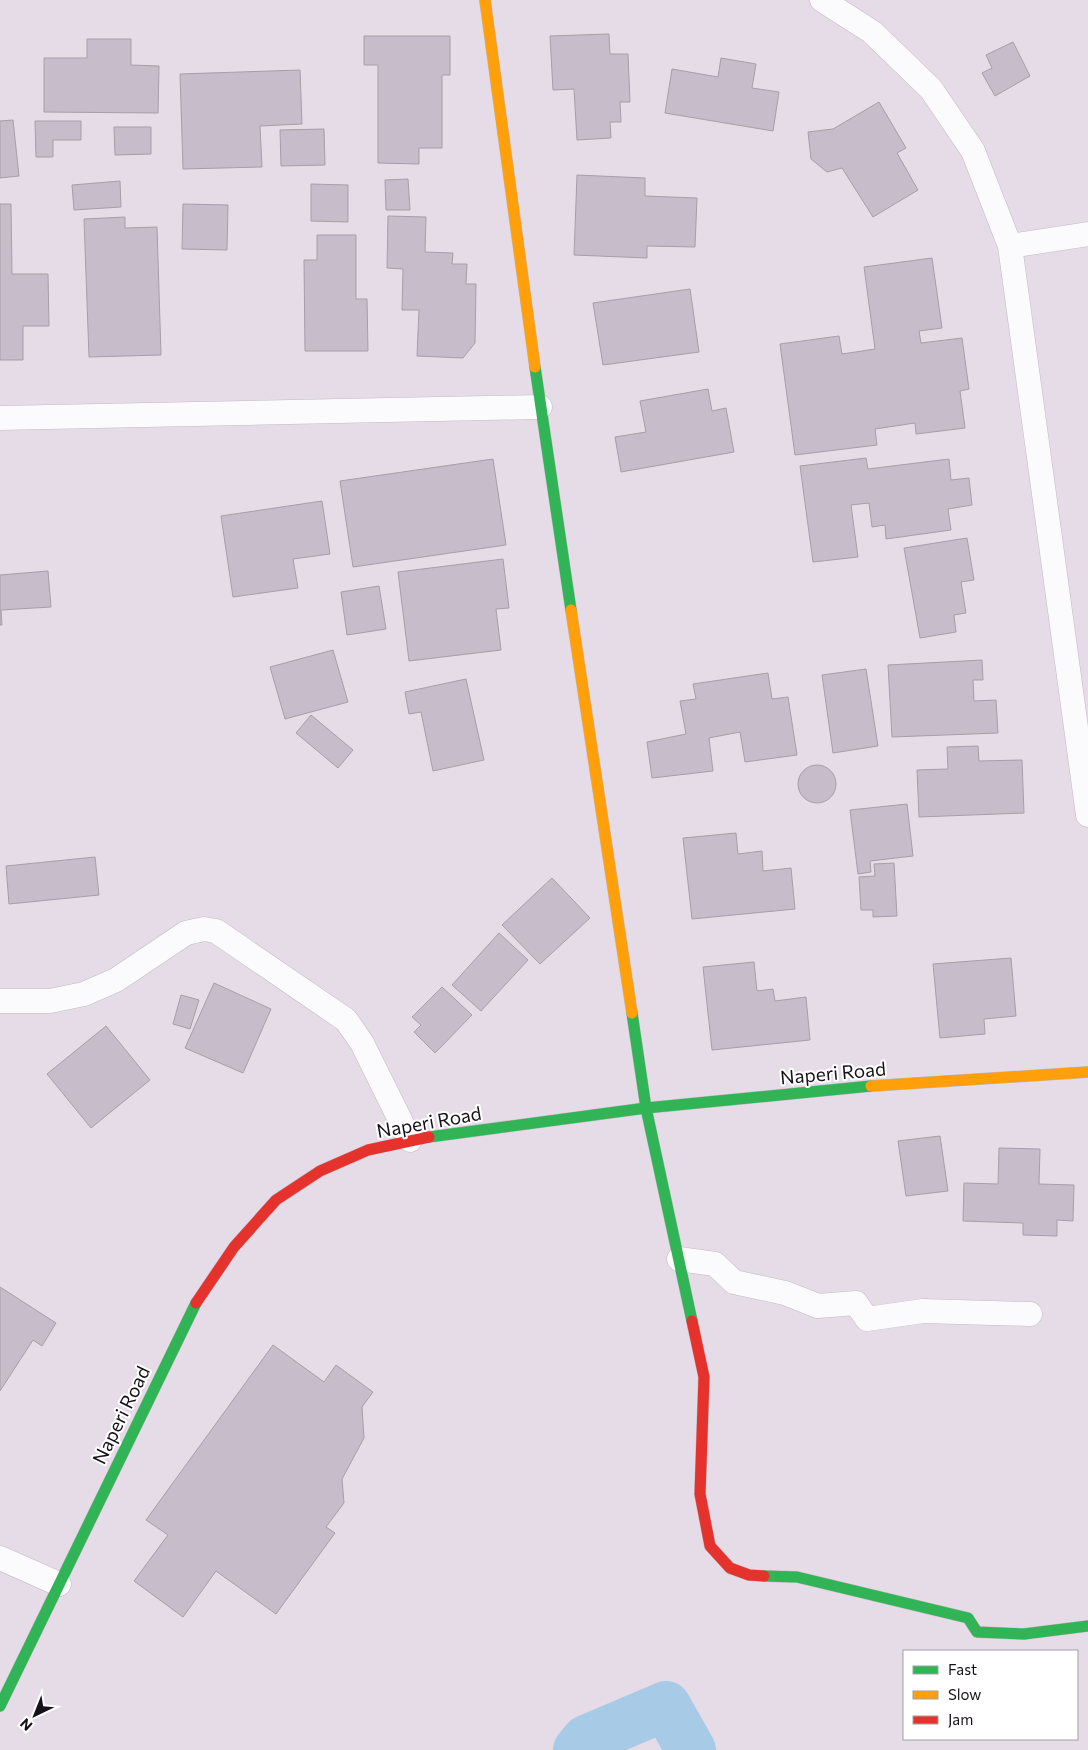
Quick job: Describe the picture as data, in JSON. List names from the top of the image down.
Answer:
{
  "streets": {
    "street": ["Naperi Road"]
  },
  "legend": ["Fast", "Slow", "Jam"],
  "north": "bottom left"
}
